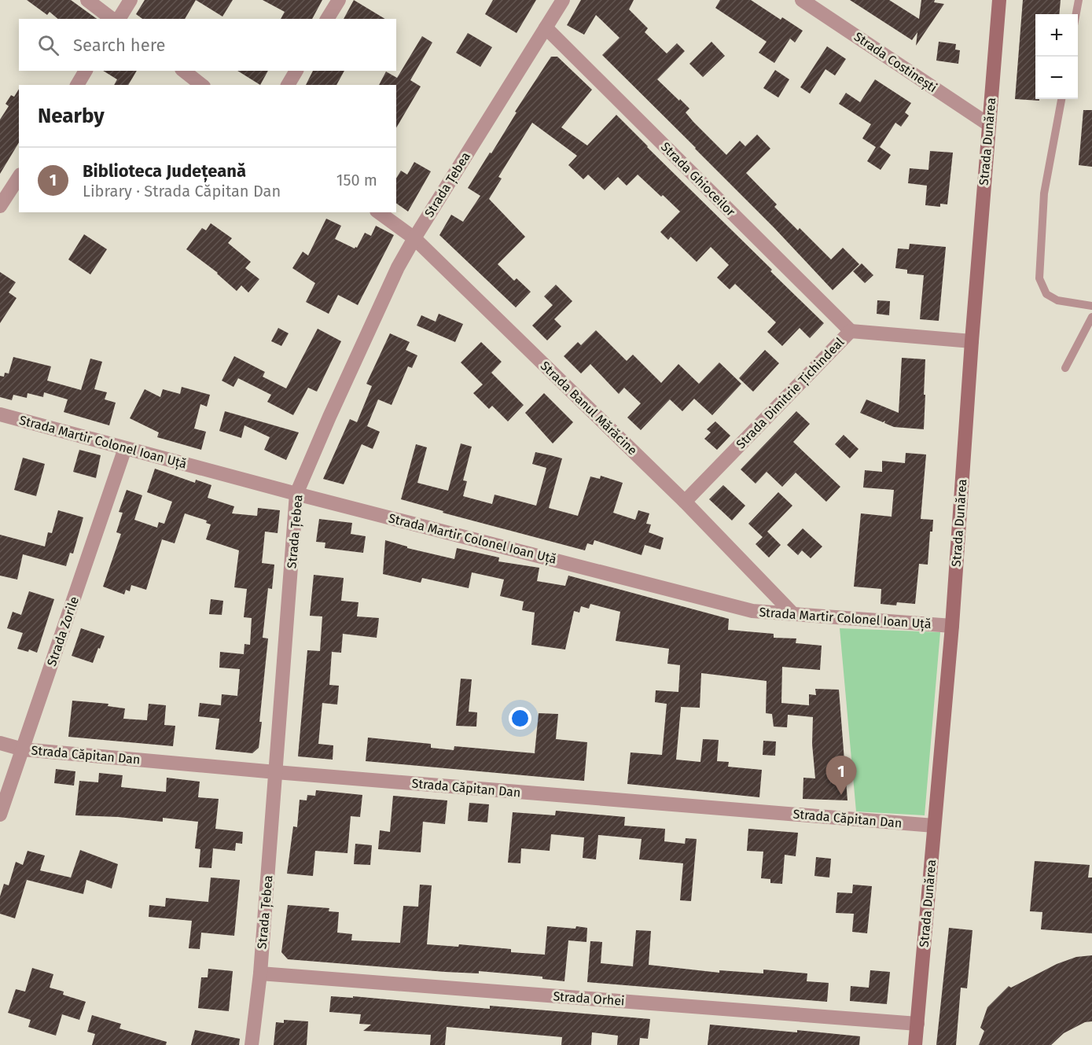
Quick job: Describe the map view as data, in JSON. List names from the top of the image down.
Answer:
{
  "streets": {
    "street": [
      "Strada Costinești",
      "Strada Dunărea",
      "Strada Ghioceilor",
      "Strada Țebea",
      "Strada Dimitrie Țichindeal",
      "Strada Banul Mărăcine",
      "Strada Martir Colonel Ioan Uță",
      "Strada Zorile",
      "Strada Căpitan Dan",
      "Strada Orhei"
    ]
  },
  "crossings": [
    ["Strada Costinești", "Strada Dunărea"],
    ["Strada Dunărea", "Strada Dimitrie Țichindeal"],
    ["Strada Dunărea", "Strada Martir Colonel Ioan Uță"],
    ["Strada Dunărea", "Strada Căpitan Dan"],
    ["Strada Dunărea", "Strada Orhei"],
    ["Strada Ghioceilor", "Strada Țebea"],
    ["Strada Ghioceilor", "Strada Dimitrie Țichindeal"],
    ["Strada Țebea", "Strada Banul Mărăcine"],
    ["Strada Țebea", "Strada Martir Colonel Ioan Uță"],
    ["Strada Țebea", "Strada Căpitan Dan"],
    ["Strada Țebea", "Strada Orhei"],
    ["Strada Dimitrie Țichindeal", "Strada Banul Mărăcine"],
    ["Strada Banul Mărăcine", "Strada Martir Colonel Ioan Uță"],
    ["Strada Martir Colonel Ioan Uță", "Strada Zorile"],
    ["Strada Zorile", "Strada Căpitan Dan"]
  ],
  "page": {
    "map_buttons": ["+", "−"],
    "search": "Search here",
    "heading": "Nearby",
    "list": [
      {
        "mark": "1",
        "name": "Biblioteca Județeană",
        "note": "Library · Strada Căpitan Dan",
        "value": "150 m"
      }
    ],
    "pins": "1"
  }
}
